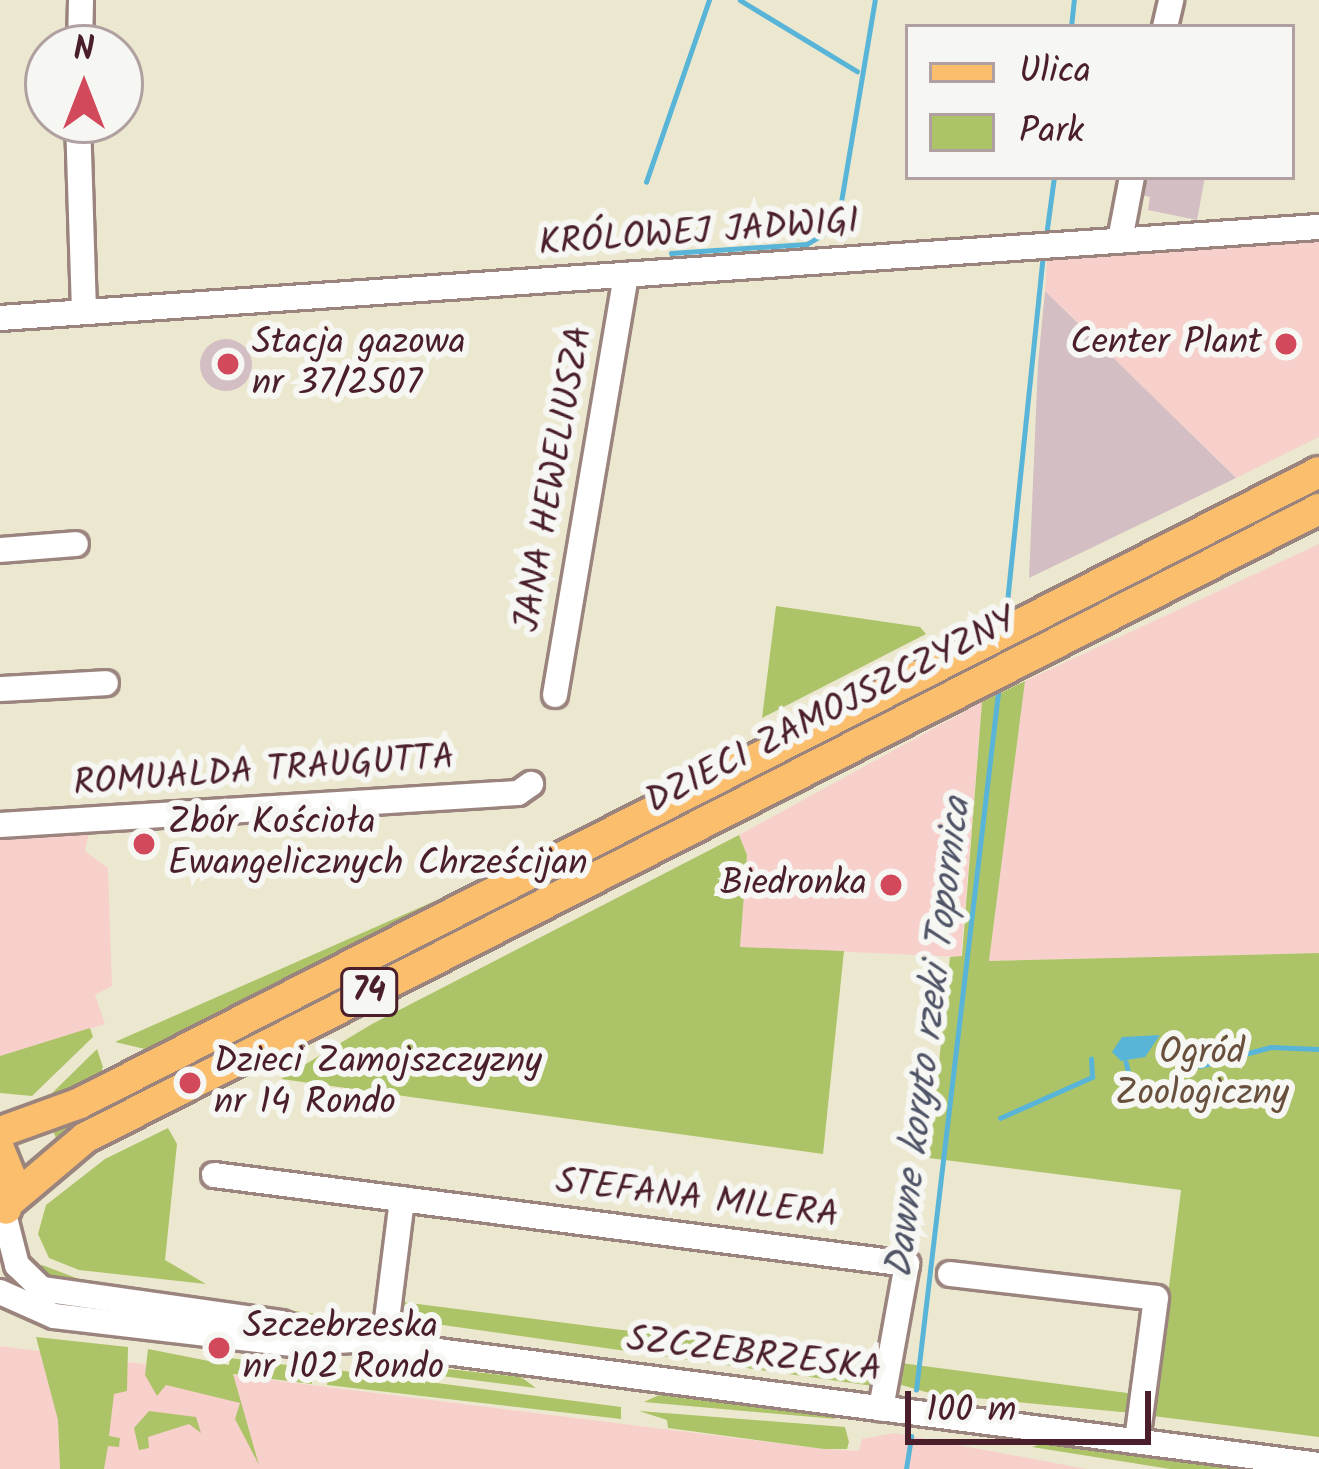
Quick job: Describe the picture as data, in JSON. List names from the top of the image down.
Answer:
{
  "streets": {
    "main road": ["DZIECI ZAMOJSZCZYZNY", "74"],
    "street": [
      "KRÓLOWEJ JADWIGI",
      "JANA HEWELIUSZA",
      "ROMUALDA TRAUGUTTA",
      "STEFANA MILERA",
      "SZCZEBRZESKA"
    ]
  },
  "crossings": [
    ["KRÓLOWEJ JADWIGI", "JANA HEWELIUSZA"],
    ["DZIECI ZAMOJSZCZYZNY", "SZCZEBRZESKA"],
    ["STEFANA MILERA", "SZCZEBRZESKA"]
  ],
  "water": ["Dawne koryto rzeki Topornica"],
  "parks": ["Ogród Zoologiczny"],
  "places": [
    "Center Plant",
    "Stacja gazowa nr 37/2507",
    "Zbór Kościoła Ewangelicznych Chrześcijan",
    "Biedronka",
    "Dzieci Zamojszczyzny nr 14 Rondo",
    "Szczebrzeska nr 102 Rondo"
  ],
  "legend": ["Ulica", "Park"],
  "scale_bar": "100 m",
  "north": "top"
}
